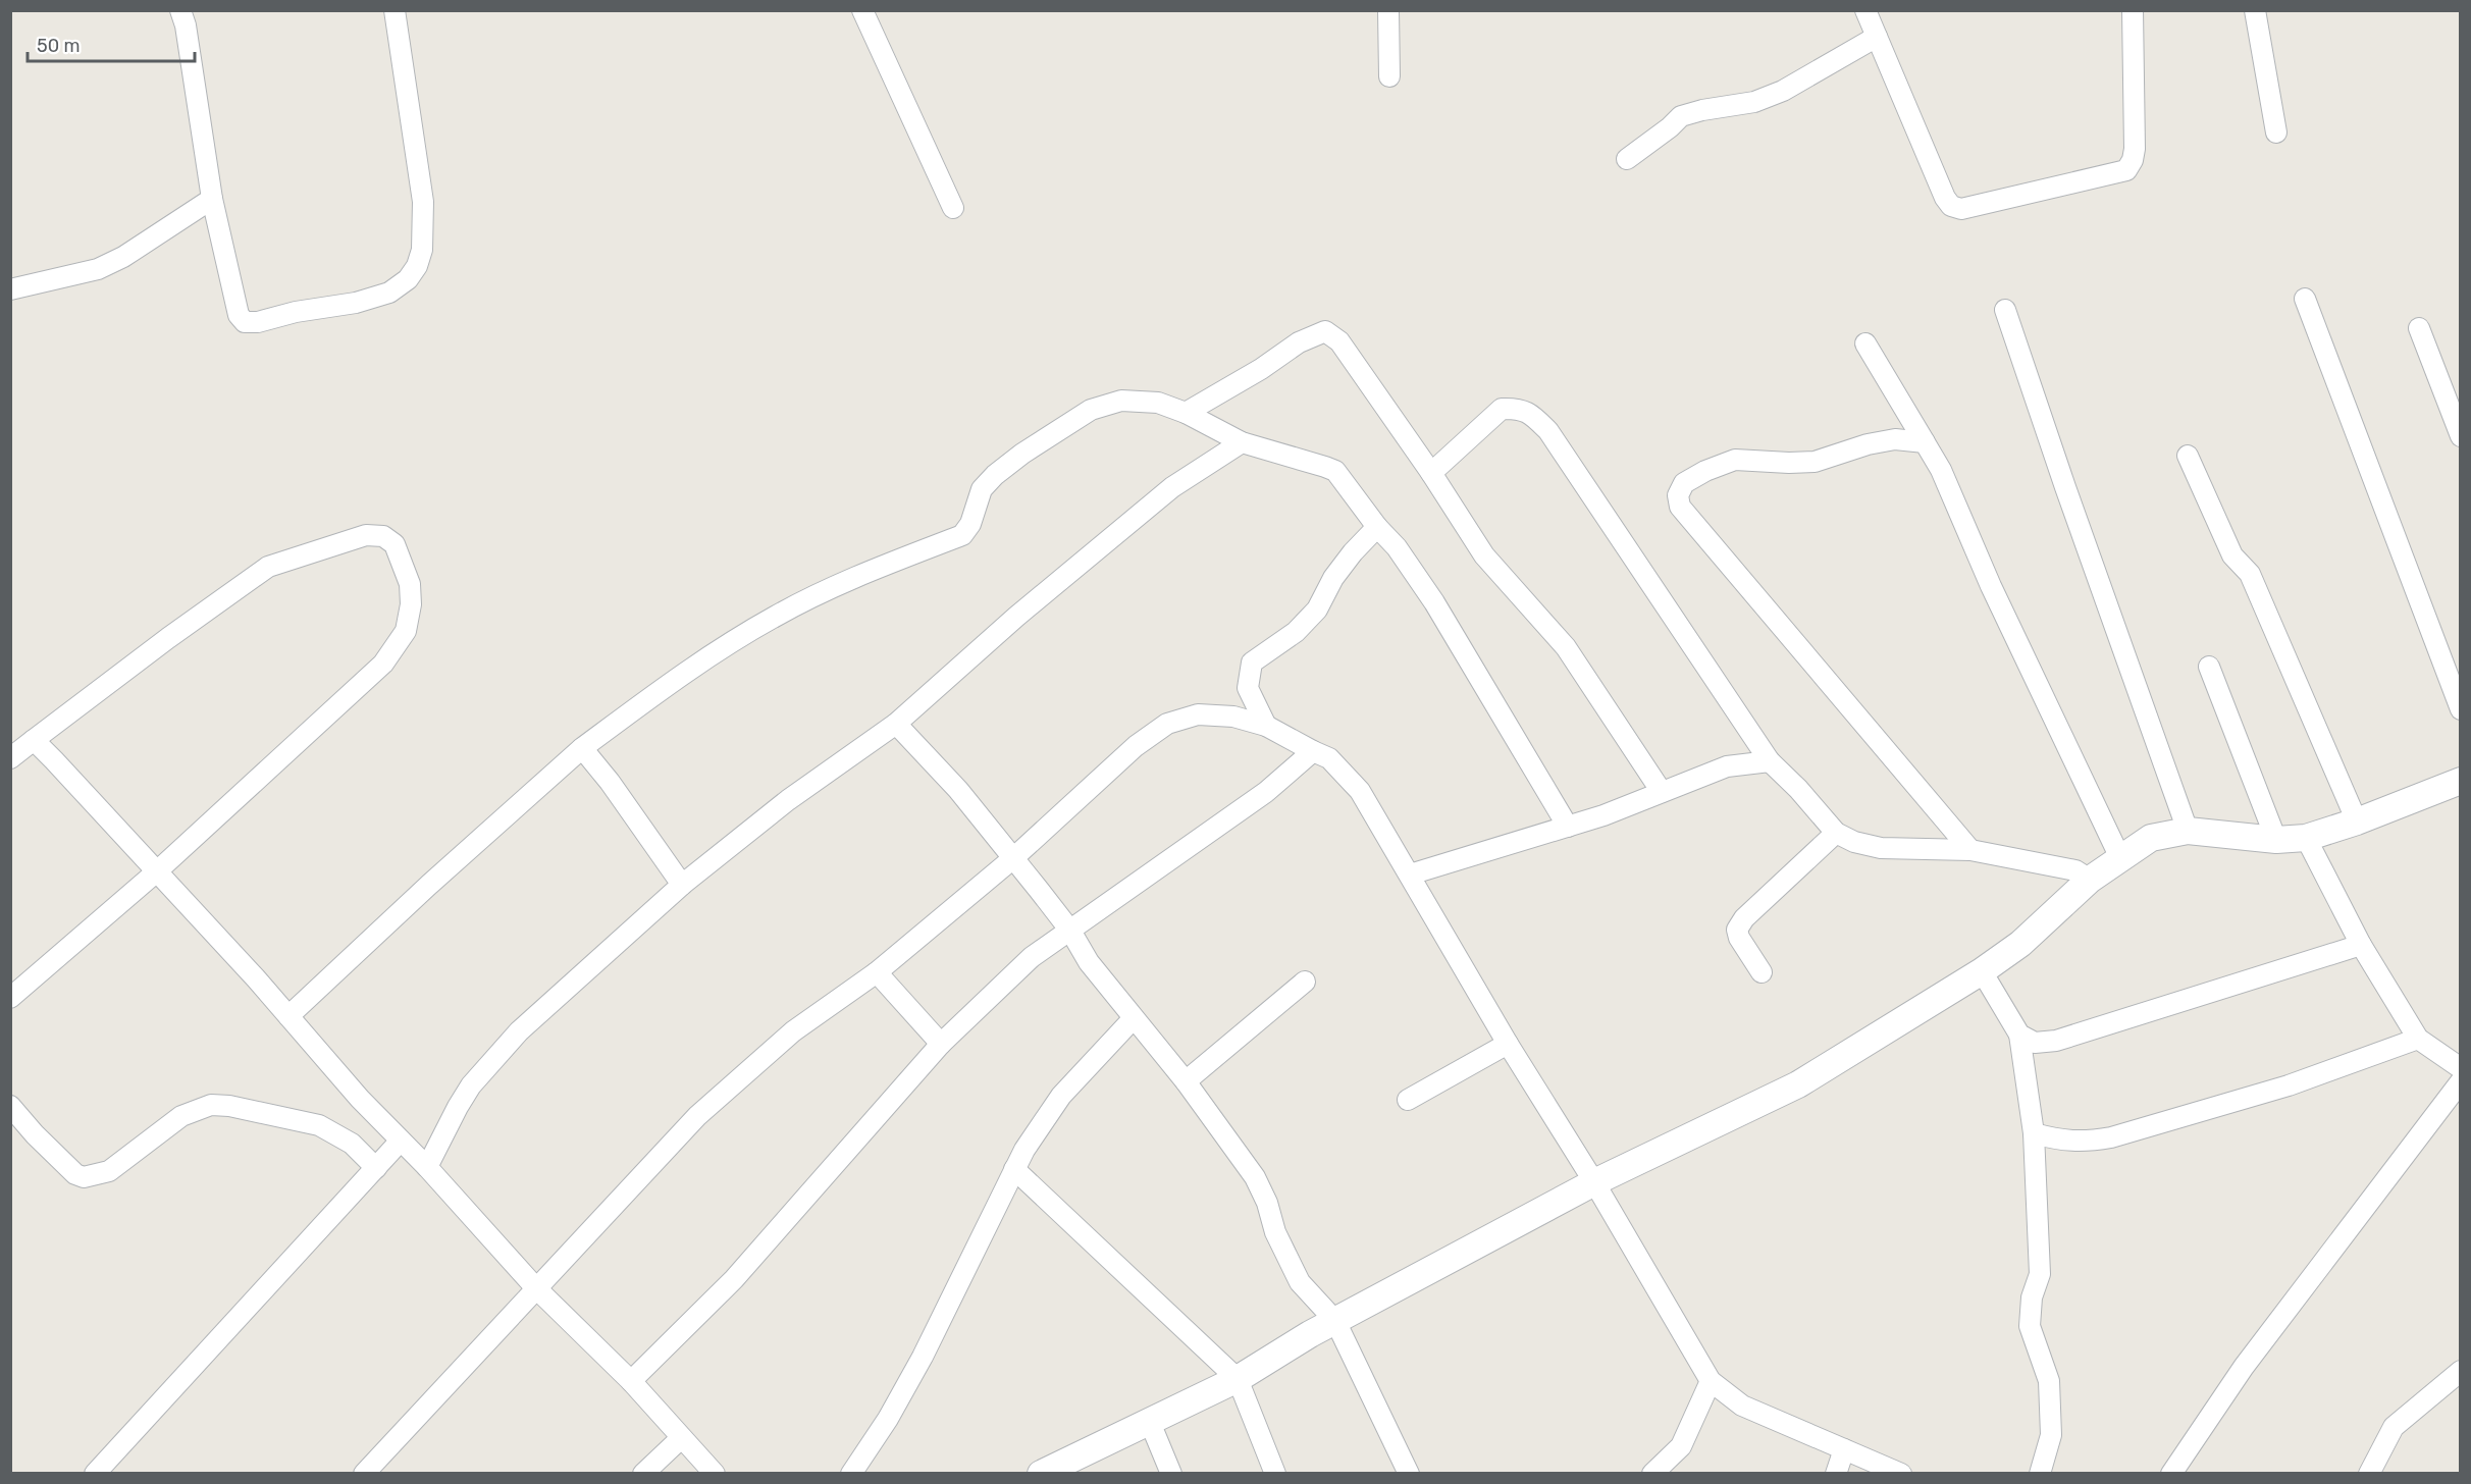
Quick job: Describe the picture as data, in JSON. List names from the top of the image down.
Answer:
{
  "scale_bar": "50 m"
}
